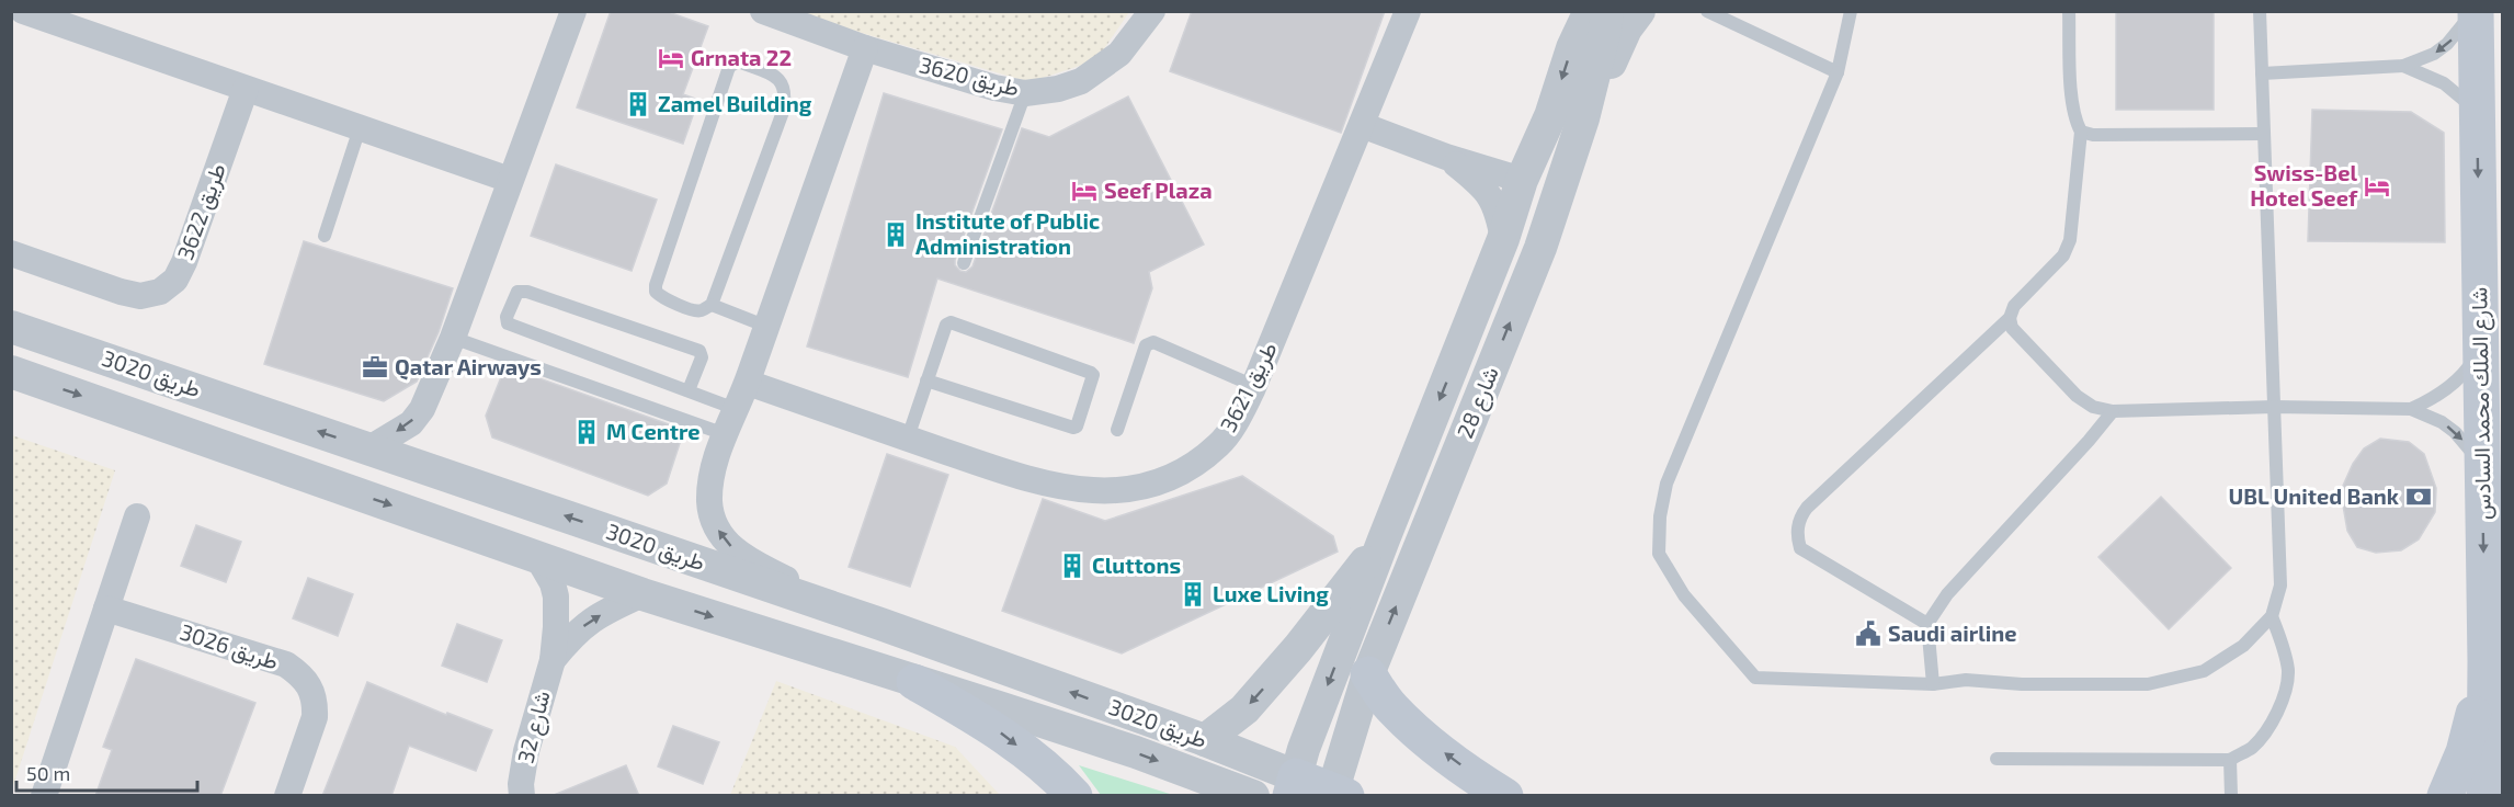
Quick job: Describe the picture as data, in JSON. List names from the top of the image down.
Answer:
{
  "streets": {
    "main road": ["شارع الملك محمد السادس"],
    "street": [
      "طريق 3620",
      "طريق 3622",
      "طريق 3020",
      "طريق 3621",
      "شارع 28",
      "طريق 3026",
      "شارع 32"
    ]
  },
  "crossings": [
    ["طريق 3020", "شارع 28"]
  ],
  "one_way": ["شارع الملك محمد السادس"],
  "places": {
    "hotel": ["Grnata 22", "Swiss-Bel Hotel Seef", "Seef Plaza"],
    "building": [
      "Zamel Building",
      "Institute of Public Administration",
      "M Centre",
      "Cluttons",
      "Luxe Living"
    ],
    "office": ["Qatar Airways"],
    "bank": ["UBL United Bank"],
    "public building": ["Saudi airline"]
  },
  "scale_bar": "50 m"
}
